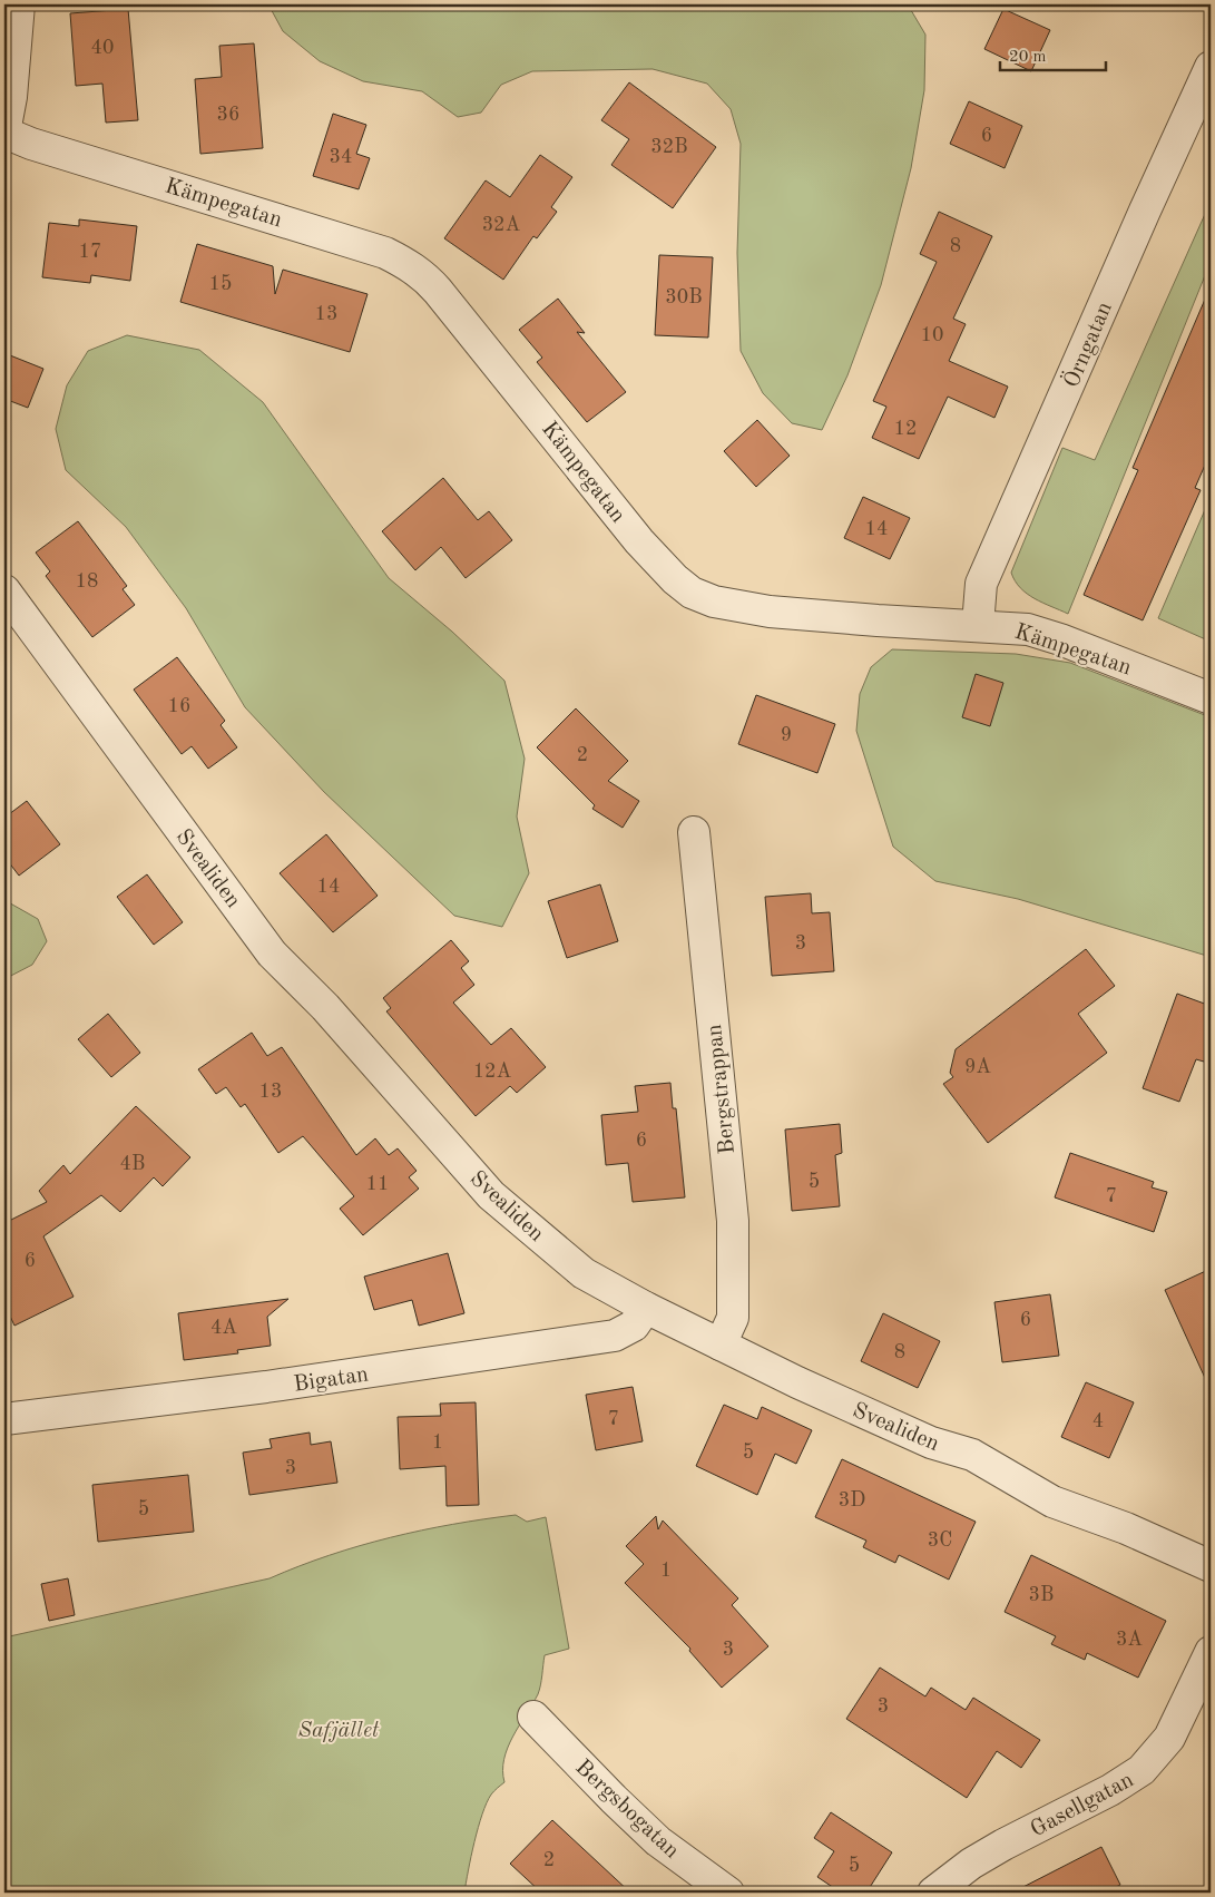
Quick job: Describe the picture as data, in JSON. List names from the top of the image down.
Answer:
{
  "streets": {
    "street": [
      "Kämpegatan",
      "Örngatan",
      "Svealiden",
      "Bergstrappan",
      "Bigatan",
      "Gasellgatan",
      "Bergsbogatan"
    ]
  },
  "crossings": [
    ["Kämpegatan", "Örngatan"],
    ["Svealiden", "Bergstrappan"],
    ["Svealiden", "Bigatan"]
  ],
  "parks": ["Safjället"],
  "house_numbers": [
    "40",
    "36",
    "6",
    "32B",
    "34",
    "32A",
    "8",
    "17",
    "15",
    "30B",
    "13",
    "10",
    "12",
    "14",
    "18",
    "16",
    "9",
    "2",
    "14",
    "3",
    "9A",
    "12A",
    "13",
    "6",
    "4B",
    "5",
    "11",
    "7",
    "6",
    "6",
    "4A",
    "8",
    "7",
    "4",
    "1",
    "5",
    "3",
    "3D",
    "5",
    "3C",
    "1",
    "3B",
    "3A",
    "3",
    "3",
    "2",
    "5"
  ],
  "scale_bar": "20 m"
}
